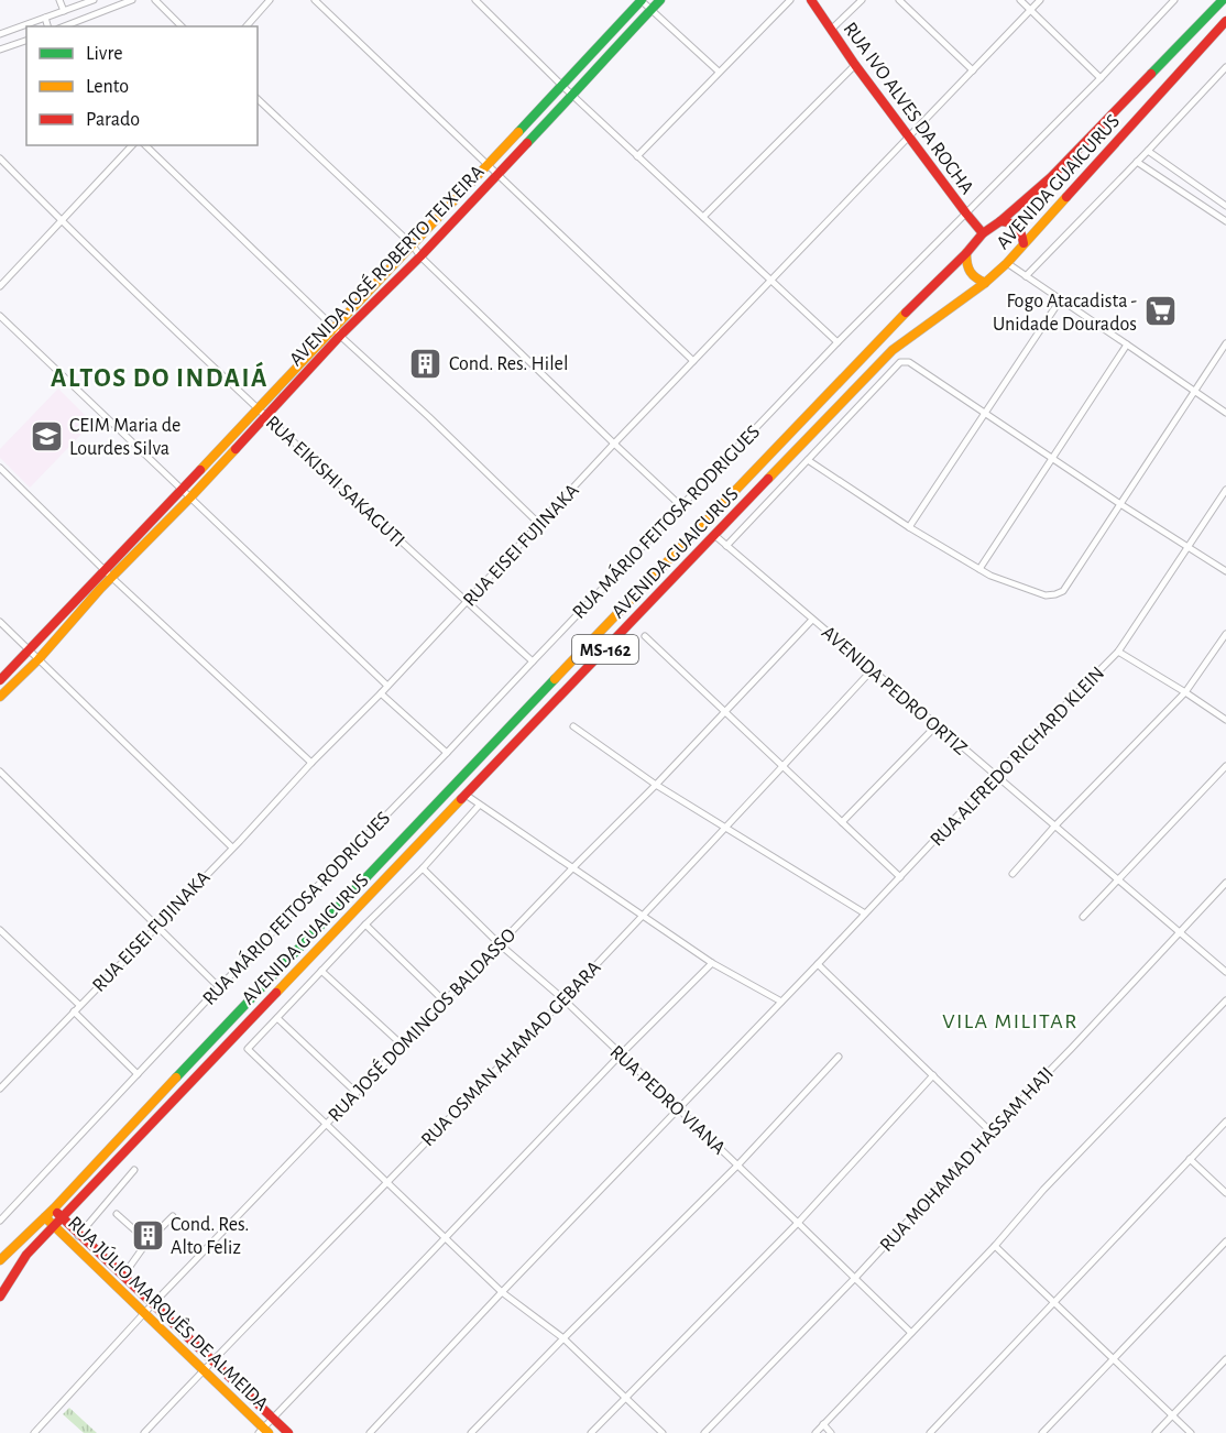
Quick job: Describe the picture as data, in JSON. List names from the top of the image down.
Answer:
{
  "streets": {
    "main road": [
      "RUA IVO ALVES DA ROCHA",
      "AVENIDA GUAICURUS",
      "AVENIDA JOSÉ ROBERTO TEIXEIRA",
      "MS-162",
      "RUA JÚLIO MARQUÊS DE ALMEIDA"
    ],
    "street": [
      "RUA EIKISHI SAKAGUTI",
      "RUA MÁRIO FEITOSA RODRIGUES",
      "RUA EISEI FUJINAKA",
      "AVENIDA PEDRO ORTIZ",
      "RUA ALFREDO RICHARD KLEIN",
      "RUA JOSÉ DOMINGOS BALDASSO",
      "RUA OSMAN AHAMAD GEBARA",
      "RUA PEDRO VIANA",
      "RUA MOHAMAD HASSAM HAJI"
    ]
  },
  "crossings": [
    ["RUA IVO ALVES DA ROCHA", "AVENIDA GUAICURUS"],
    ["RUA IVO ALVES DA ROCHA", "RUA MÁRIO FEITOSA RODRIGUES"],
    ["RUA IVO ALVES DA ROCHA", "RUA EISEI FUJINAKA"],
    ["AVENIDA GUAICURUS", "AVENIDA PEDRO ORTIZ"],
    ["AVENIDA GUAICURUS", "RUA JÚLIO MARQUÊS DE ALMEIDA"],
    ["AVENIDA JOSÉ ROBERTO TEIXEIRA", "RUA EIKISHI SAKAGUTI"],
    ["RUA EIKISHI SAKAGUTI", "RUA MÁRIO FEITOSA RODRIGUES"],
    ["RUA EIKISHI SAKAGUTI", "RUA EISEI FUJINAKA"],
    ["AVENIDA PEDRO ORTIZ", "RUA ALFREDO RICHARD KLEIN"],
    ["AVENIDA PEDRO ORTIZ", "RUA JOSÉ DOMINGOS BALDASSO"],
    ["AVENIDA PEDRO ORTIZ", "RUA OSMAN AHAMAD GEBARA"],
    ["AVENIDA PEDRO ORTIZ", "RUA MOHAMAD HASSAM HAJI"],
    ["RUA ALFREDO RICHARD KLEIN", "RUA PEDRO VIANA"],
    ["RUA JOSÉ DOMINGOS BALDASSO", "RUA PEDRO VIANA"],
    ["RUA JOSÉ DOMINGOS BALDASSO", "RUA JÚLIO MARQUÊS DE ALMEIDA"],
    ["RUA OSMAN AHAMAD GEBARA", "RUA PEDRO VIANA"],
    ["RUA OSMAN AHAMAD GEBARA", "RUA JÚLIO MARQUÊS DE ALMEIDA"],
    ["RUA PEDRO VIANA", "RUA MOHAMAD HASSAM HAJI"]
  ],
  "districts": ["ALTOS DO INDAIÁ", "VILA MILITAR"],
  "places": {
    "supermarket": ["Fogo Atacadista - Unidade Dourados"],
    "building": ["Cond. Res. Hilel", "Cond. Res. Alto Feliz"],
    "school or university": ["CEIM Maria de Lourdes Silva"]
  },
  "legend": ["Livre", "Lento", "Parado"]
}
